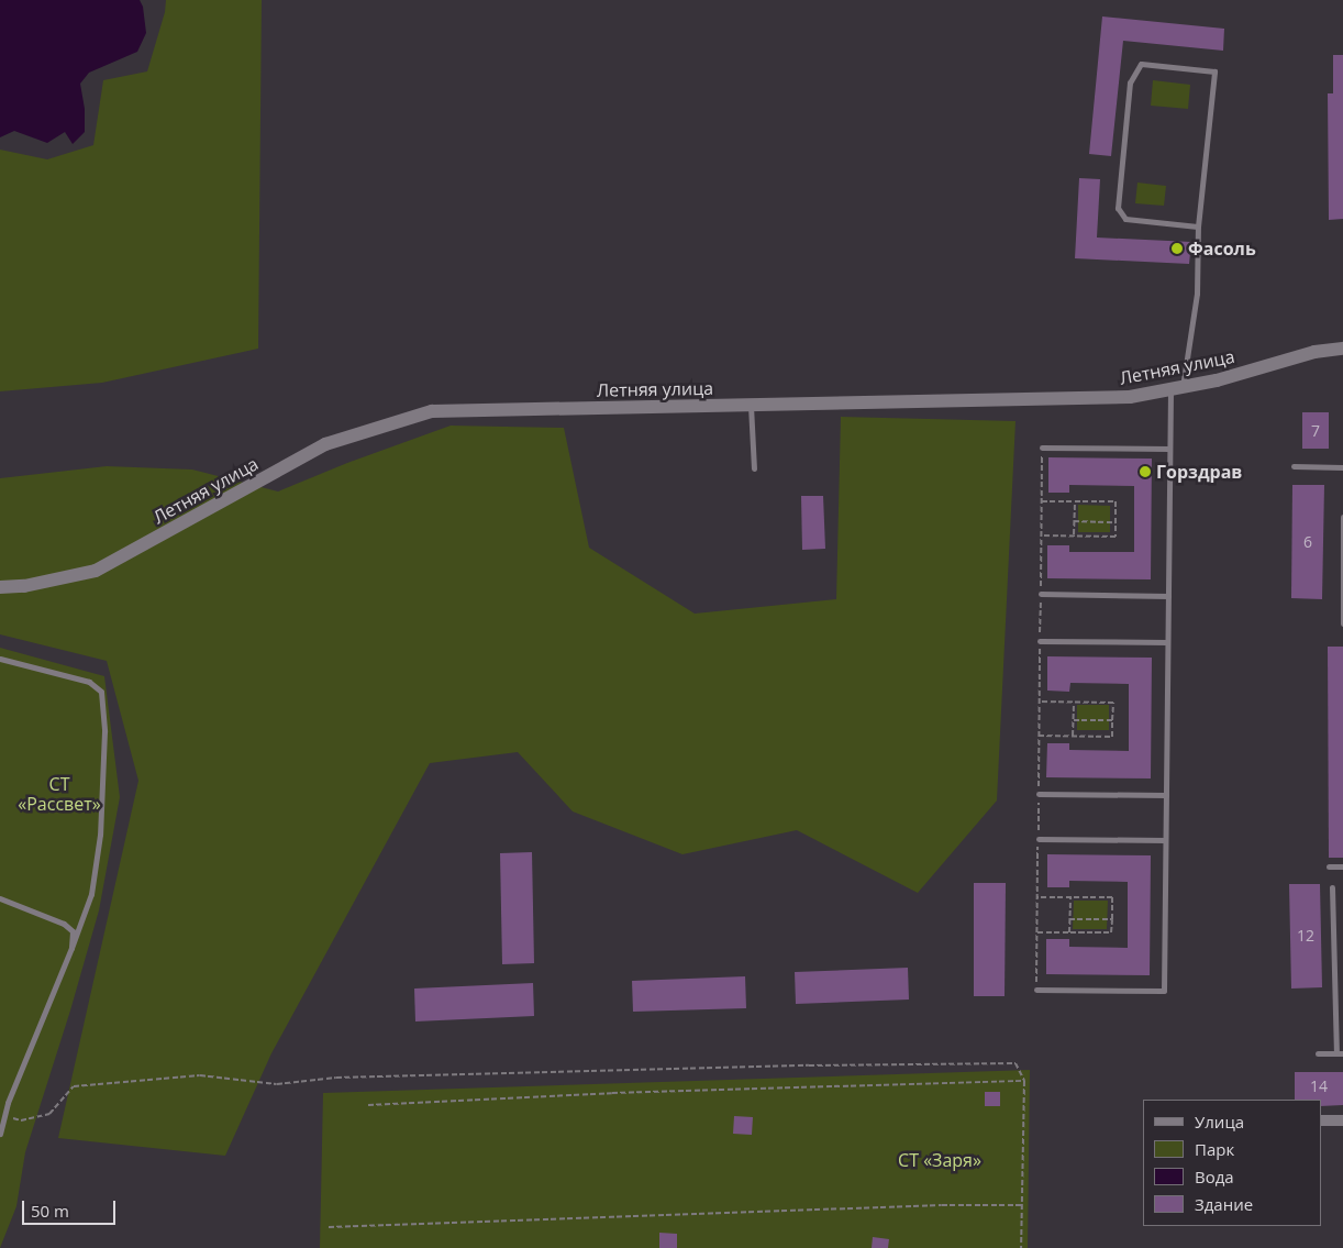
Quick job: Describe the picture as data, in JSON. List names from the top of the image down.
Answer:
{
  "streets": {
    "street": ["Летняя улица"]
  },
  "parks": ["СТ «Рассвет»", "СТ «Заря»"],
  "places": ["Фасоль", "Горздрав"],
  "house_numbers": [
    "7",
    "6",
    "12",
    "14"
  ],
  "legend": [
    "Улица",
    "Парк",
    "Вода",
    "Здание"
  ],
  "scale_bar": "50 m"
}
